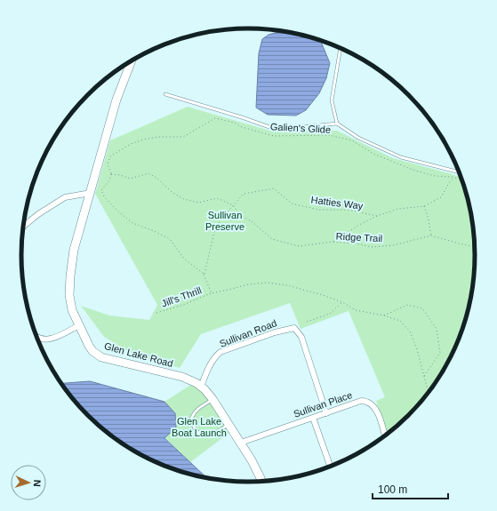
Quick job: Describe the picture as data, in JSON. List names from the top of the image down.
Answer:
{
  "streets": {
    "street": ["Sullivan Road", "Glen Lake Road", "Sullivan Place"],
    "path": [
      "Galien's Glide",
      "Hatties Way",
      "Ridge Trail",
      "Jill's Thrill"
    ]
  },
  "crossings": [
    ["Hatties Way", "Ridge Trail"],
    ["Sullivan Road", "Glen Lake Road"],
    ["Sullivan Road", "Sullivan Place"],
    ["Glen Lake Road", "Sullivan Place"]
  ],
  "parks": ["Sullivan Preserve", "Glen Lake Boat Launch"],
  "scale_bar": "100 m",
  "north": "right"
}
